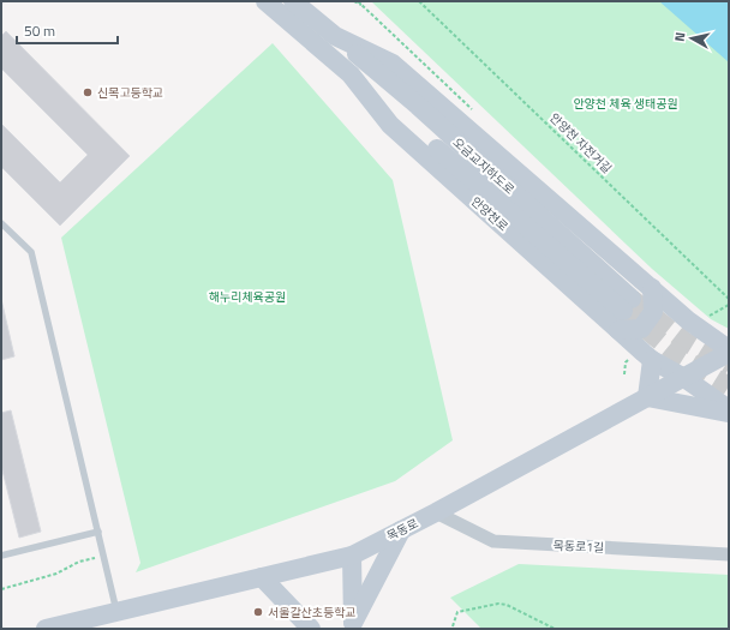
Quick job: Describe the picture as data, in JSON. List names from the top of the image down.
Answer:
{
  "streets": {
    "main road": ["오금교지하도로", "안양천로", "목동로"],
    "street": ["목동로1길"],
    "path": ["안양천 자전거길"]
  },
  "crossings": [
    ["오금교지하도로", "안양천로"],
    ["안양천로", "목동로"],
    ["목동로", "목동로1길"]
  ],
  "parks": ["안양천 체육 생태공원", "해누리체육공원"],
  "places": ["신목고등학교", "서울갈산초등학교"],
  "scale_bar": "50 m",
  "north": "left"
}
